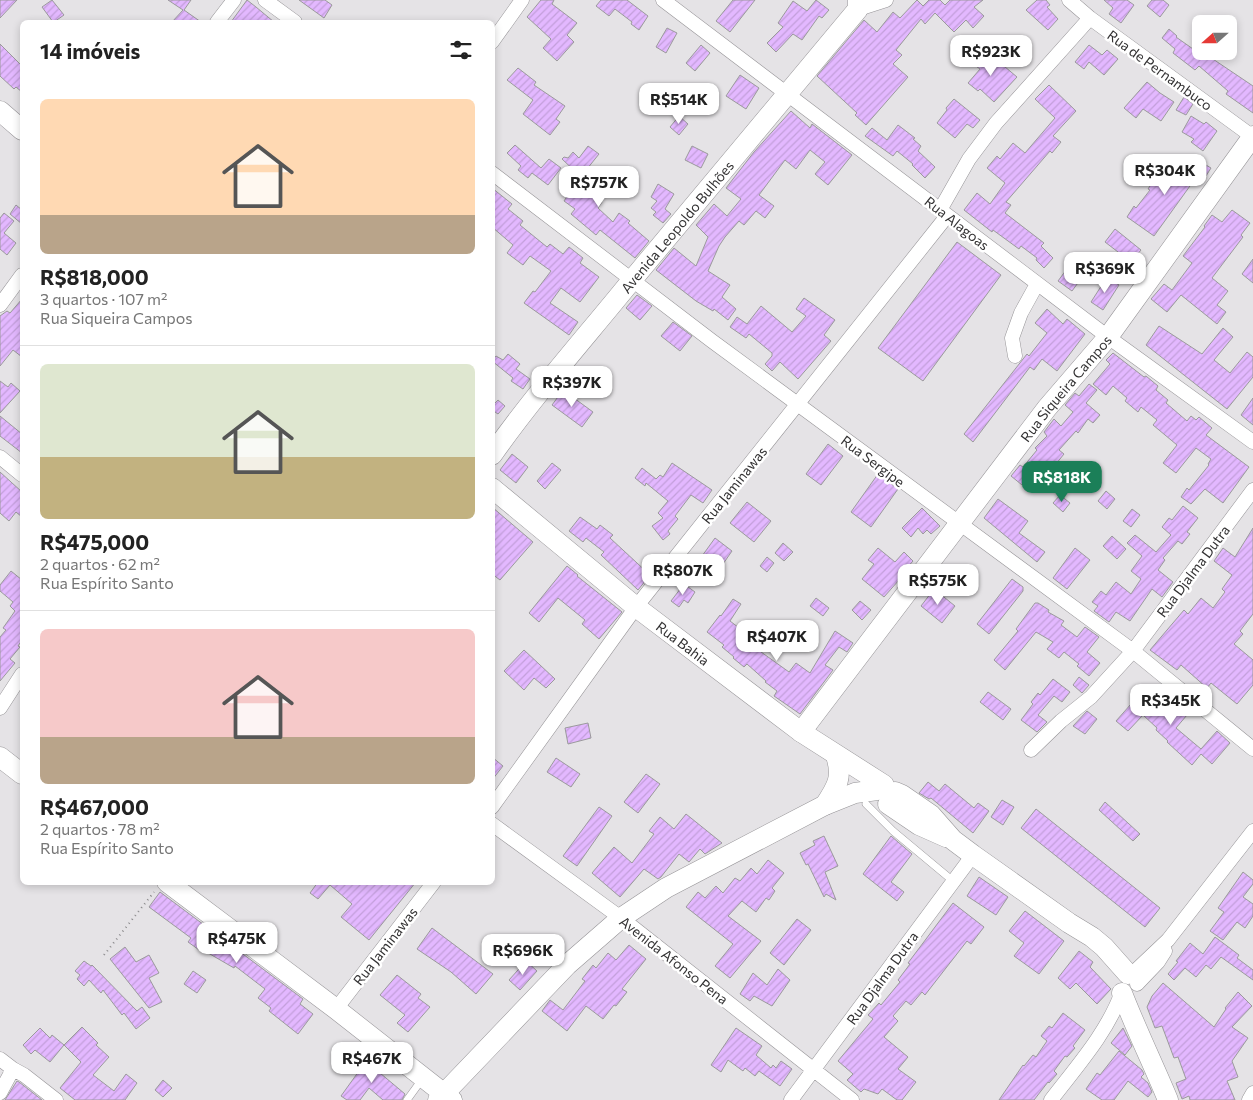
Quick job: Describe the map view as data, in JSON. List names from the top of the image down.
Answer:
{
  "streets": {
    "street": [
      "Rua de Pernambuco",
      "Rua Alagoas",
      "Avenida Leopoldo Bulhões",
      "Rua Siqueira Campos",
      "Rua Sergipe",
      "Rua Jaminawas",
      "Rua Djalma Dutra",
      "Rua Bahia",
      "Avenida Afonso Pena"
    ]
  },
  "crossings": [
    ["Rua de Pernambuco", "Rua Siqueira Campos"],
    ["Rua de Pernambuco", "Rua Jaminawas"],
    ["Rua Alagoas", "Avenida Leopoldo Bulhões"],
    ["Rua Alagoas", "Rua Siqueira Campos"],
    ["Rua Alagoas", "Rua Jaminawas"],
    ["Avenida Leopoldo Bulhões", "Rua Sergipe"],
    ["Rua Siqueira Campos", "Rua Sergipe"],
    ["Rua Siqueira Campos", "Rua Bahia"],
    ["Rua Sergipe", "Rua Jaminawas"],
    ["Rua Sergipe", "Rua Djalma Dutra"],
    ["Rua Jaminawas", "Rua Bahia"],
    ["Rua Djalma Dutra", "Rua Bahia"],
    ["Rua Djalma Dutra", "Avenida Afonso Pena"]
  ],
  "north": "left",
  "page": {
    "heading": "14 imóveis",
    "price": [
      "R$923K",
      "R$514K",
      "R$304K",
      "R$757K",
      "R$369K",
      "R$397K",
      "R$818K",
      "R$807K",
      "R$575K",
      "R$407K",
      "R$345K",
      "R$475K",
      "R$696K",
      "R$467K"
    ],
    "list": [
      {
        "name": "R$818,000",
        "note": "3 quartos · 107 m² · Rua Siqueira Campos"
      },
      {
        "name": "R$475,000",
        "note": "2 quartos · 62 m² · Rua Espírito Santo"
      },
      {
        "name": "R$467,000",
        "note": "2 quartos · 78 m² · Rua Espírito Santo"
      }
    ]
  }
}
